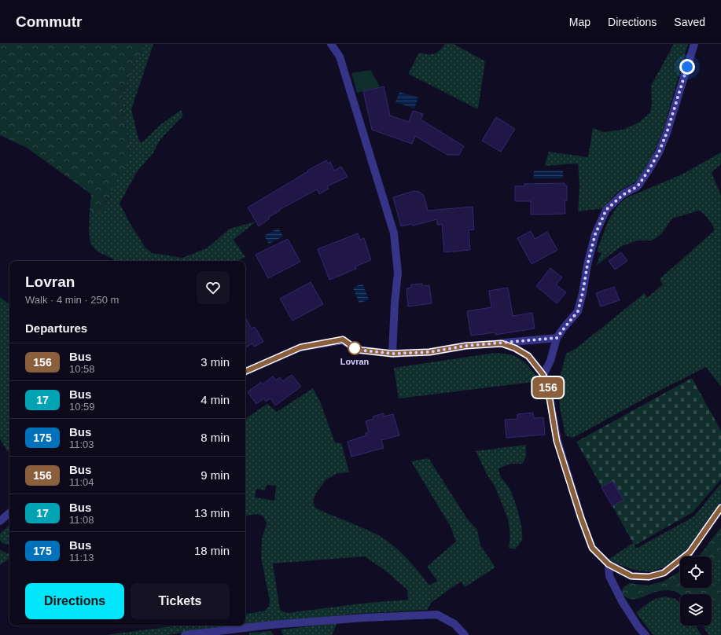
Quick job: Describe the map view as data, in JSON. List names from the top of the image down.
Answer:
{
  "places": ["Lovran"],
  "lines": ["bus line 156"],
  "page": {
    "header": "Commutr",
    "nav": ["Map", "Directions", "Saved"],
    "on_map": "156",
    "heading": [
      ["Lovran", "Walk · 4 min · 250 m"],
      "Departures"
    ],
    "list": [
      {
        "mark": "156",
        "name": "Bus",
        "note": "10:58",
        "value": "3 min"
      },
      {
        "mark": "17",
        "name": "Bus",
        "note": "10:59",
        "value": "4 min"
      },
      {
        "mark": "175",
        "name": "Bus",
        "note": "11:03",
        "value": "8 min"
      },
      {
        "mark": "156",
        "name": "Bus",
        "note": "11:04",
        "value": "9 min"
      },
      {
        "mark": "17",
        "name": "Bus",
        "note": "11:08",
        "value": "13 min"
      },
      {
        "mark": "175",
        "name": "Bus",
        "note": "11:13",
        "value": "18 min"
      }
    ],
    "buttons": ["Directions", "Tickets"]
  }
}
